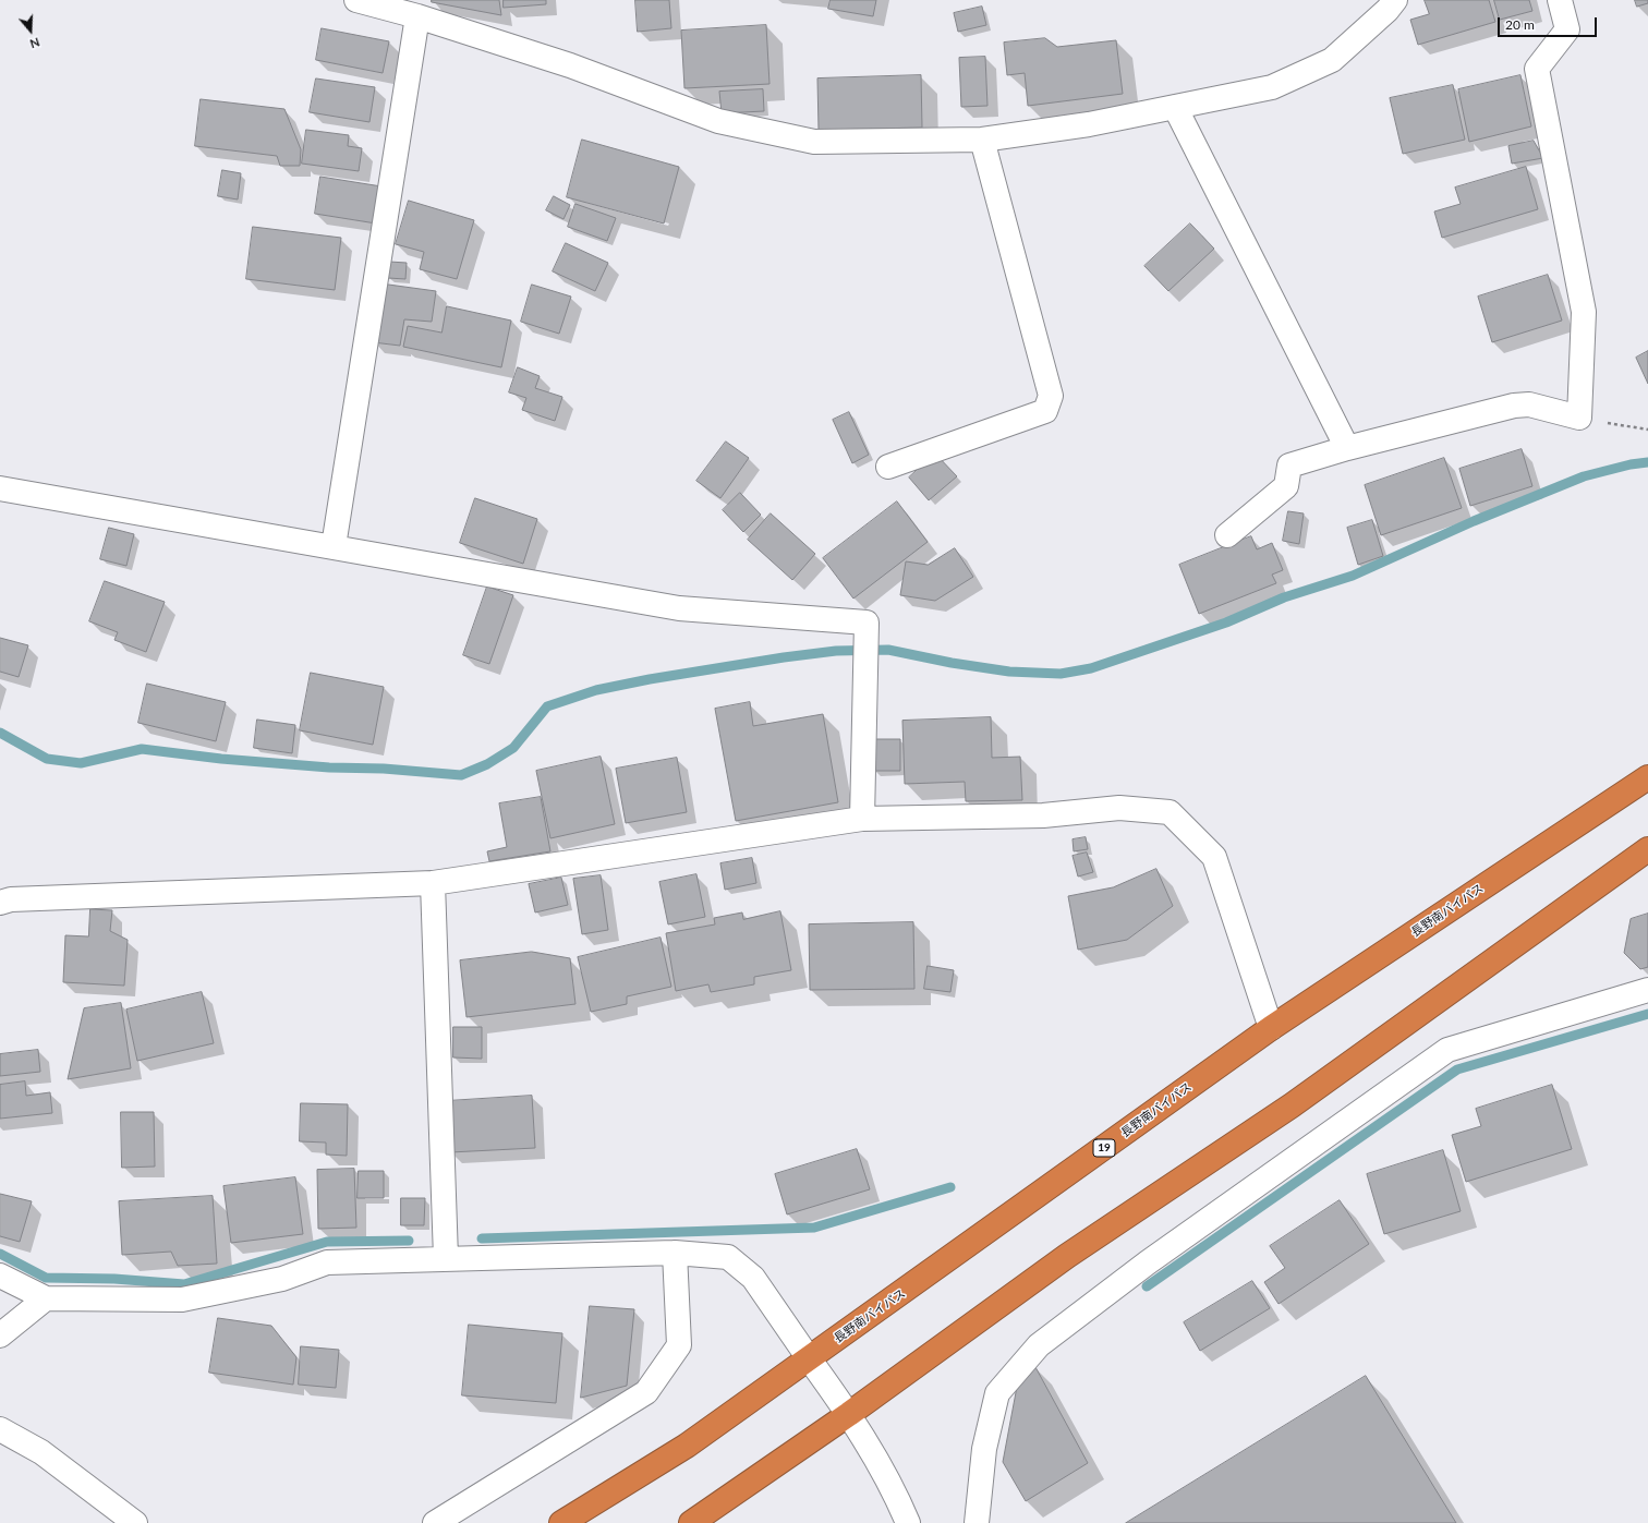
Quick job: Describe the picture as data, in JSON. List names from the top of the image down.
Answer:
{
  "streets": {
    "highway": ["長野南バイパス", "19"]
  },
  "scale_bar": "20 m",
  "north": "bottom"
}
